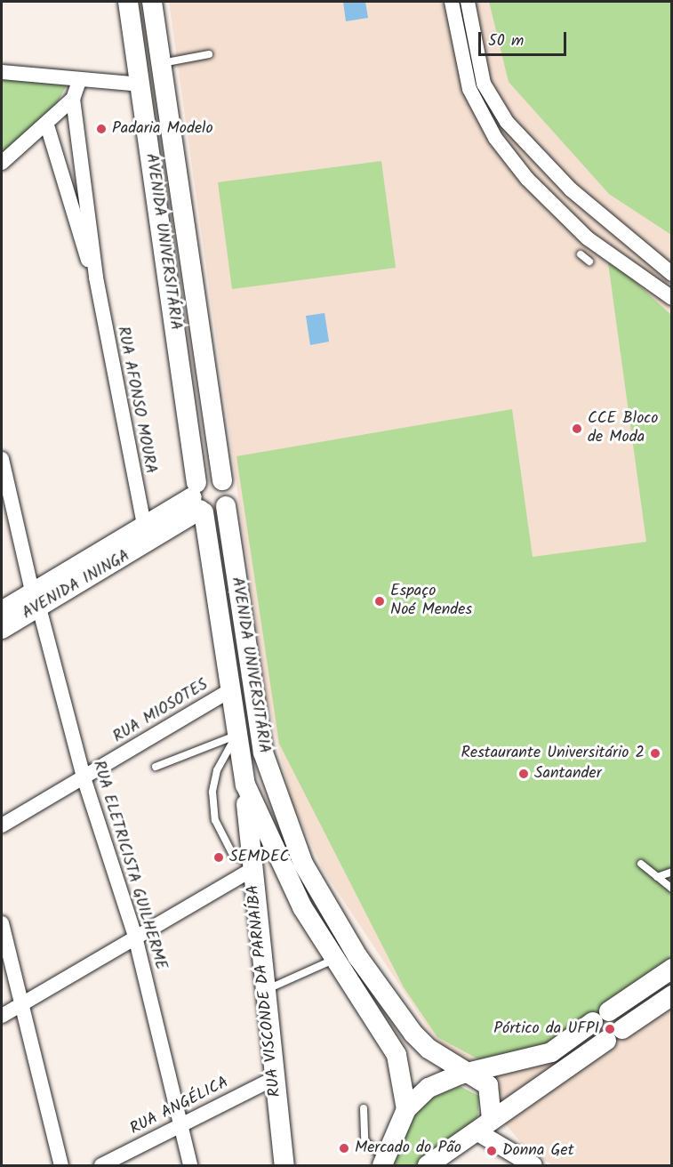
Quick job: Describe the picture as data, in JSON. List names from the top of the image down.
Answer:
{
  "streets": {
    "main road": ["AVENIDA UNIVERSITÁRIA", "AVENIDA ININGA", "RUA VISCONDE DA PARNAÍBA"],
    "street": [
      "RUA AFONSO MOURA",
      "RUA MIOSOTES",
      "RUA ELETRICISTA GUILHERME",
      "RUA ANGÉLICA"
    ]
  },
  "crossings": [
    ["AVENIDA UNIVERSITÁRIA", "AVENIDA ININGA"],
    ["AVENIDA UNIVERSITÁRIA", "RUA MIOSOTES"],
    ["AVENIDA UNIVERSITÁRIA", "RUA VISCONDE DA PARNAÍBA"],
    ["RUA AFONSO MOURA", "AVENIDA ININGA"],
    ["AVENIDA ININGA", "RUA ELETRICISTA GUILHERME"],
    ["RUA MIOSOTES", "RUA ELETRICISTA GUILHERME"],
    ["RUA ELETRICISTA GUILHERME", "RUA ANGÉLICA"],
    ["RUA VISCONDE DA PARNAÍBA", "RUA ANGÉLICA"]
  ],
  "places": [
    "Padaria Modelo",
    "CCE Bloco de Moda",
    "Espaço Noé Mendes",
    "Restaurante Universitário 2",
    "Santander",
    "SEMDEC",
    "Pórtico da UFPI",
    "Mercado do Pão",
    "Donna Get"
  ],
  "scale_bar": "50 m"
}
